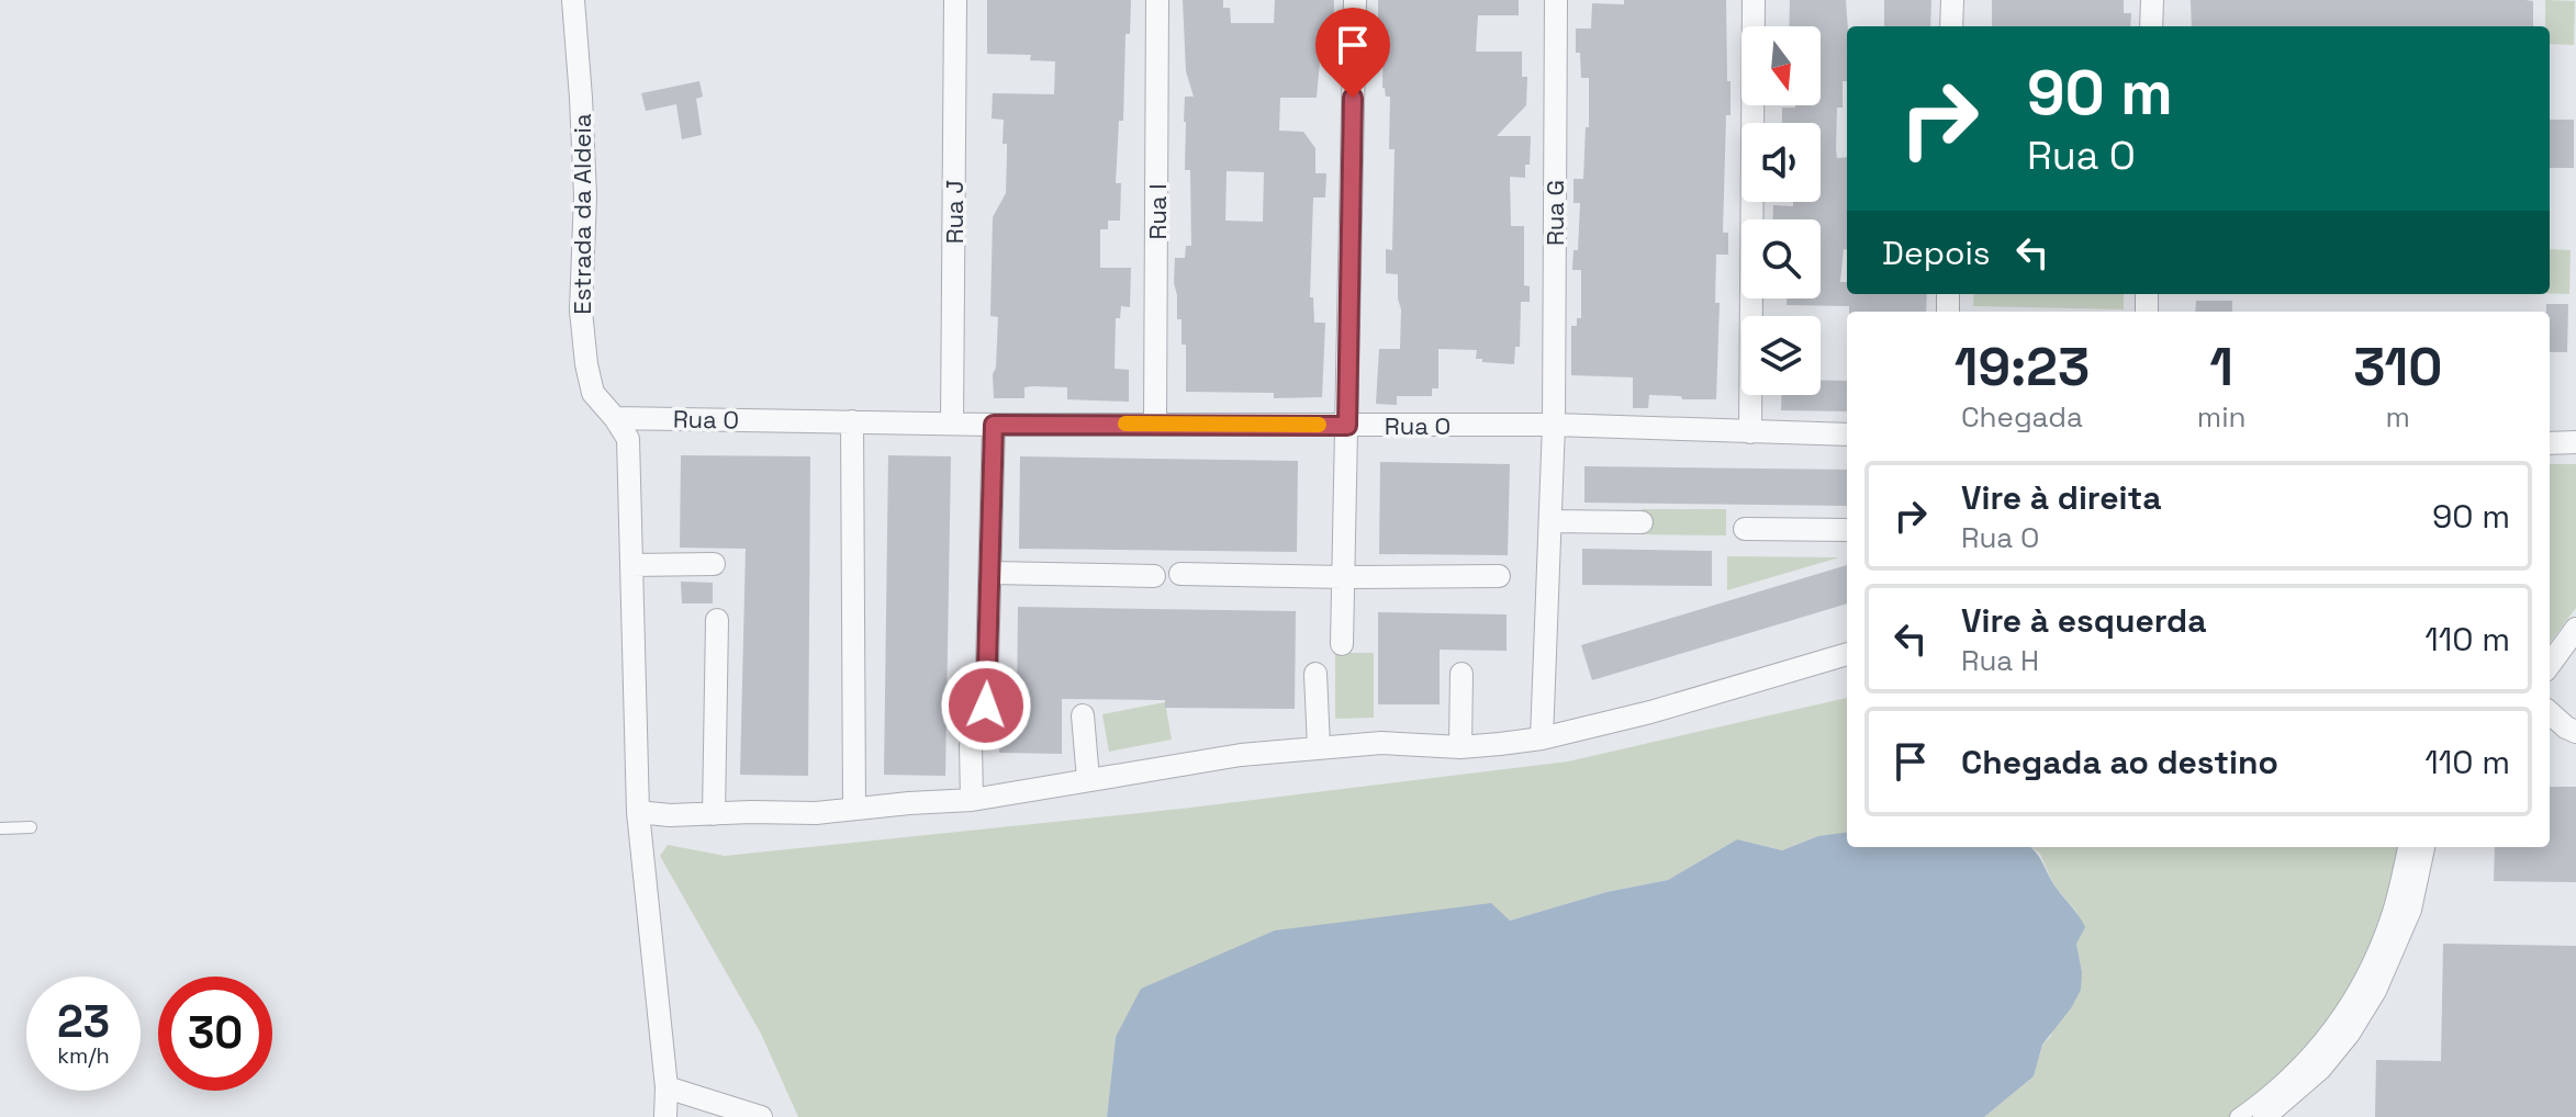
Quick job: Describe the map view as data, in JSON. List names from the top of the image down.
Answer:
{
  "streets": {
    "street": [
      "Rua J",
      "Rua I",
      "Rua G",
      "Estrada da Aldeia",
      "Rua O"
    ]
  },
  "crossings": [
    ["Rua J", "Rua O"],
    ["Rua I", "Rua O"],
    ["Rua G", "Rua O"],
    ["Estrada da Aldeia", "Rua O"]
  ],
  "north": "bottom",
  "page": {
    "turn": ["90 m", "Rua O"],
    "then": "Depois",
    "eta": [
      "19:23",
      "Chegada",
      "1",
      "min",
      "310",
      "m"
    ],
    "list": [
      {
        "name": "Vire à direita",
        "note": "Rua O",
        "value": "90 m"
      },
      {
        "name": "Vire à esquerda",
        "note": "Rua H",
        "value": "110 m"
      },
      {
        "name": "Chegada ao destino",
        "value": "110 m"
      }
    ],
    "speed": "23 km/h",
    "limit": "30"
  }
}
